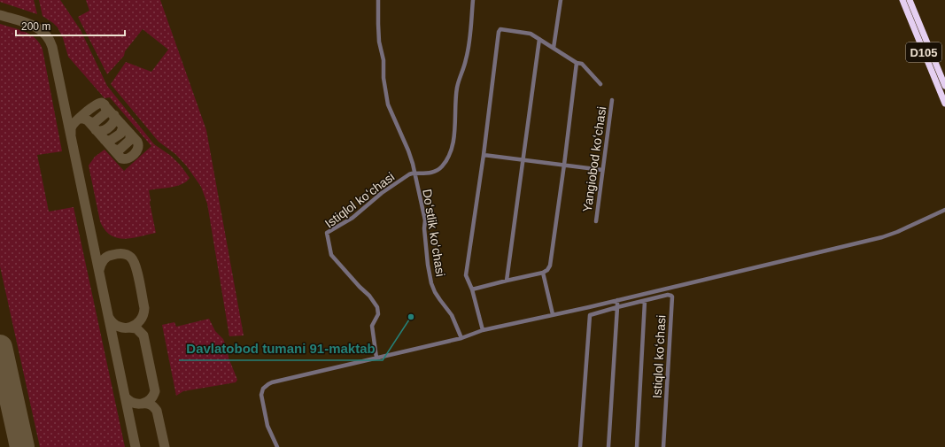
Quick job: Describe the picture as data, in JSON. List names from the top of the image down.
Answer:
{
  "streets": {
    "highway": ["D105"],
    "street": ["Yangiobod koʻchasi", "Istiqlol koʻchasi", "Doʻstlik koʻchasi"]
  },
  "crossings": [
    ["Istiqlol koʻchasi", "Doʻstlik koʻchasi"]
  ],
  "places": ["Davlatobod tumani 91-maktab"],
  "scale_bar": "200 m"
}
